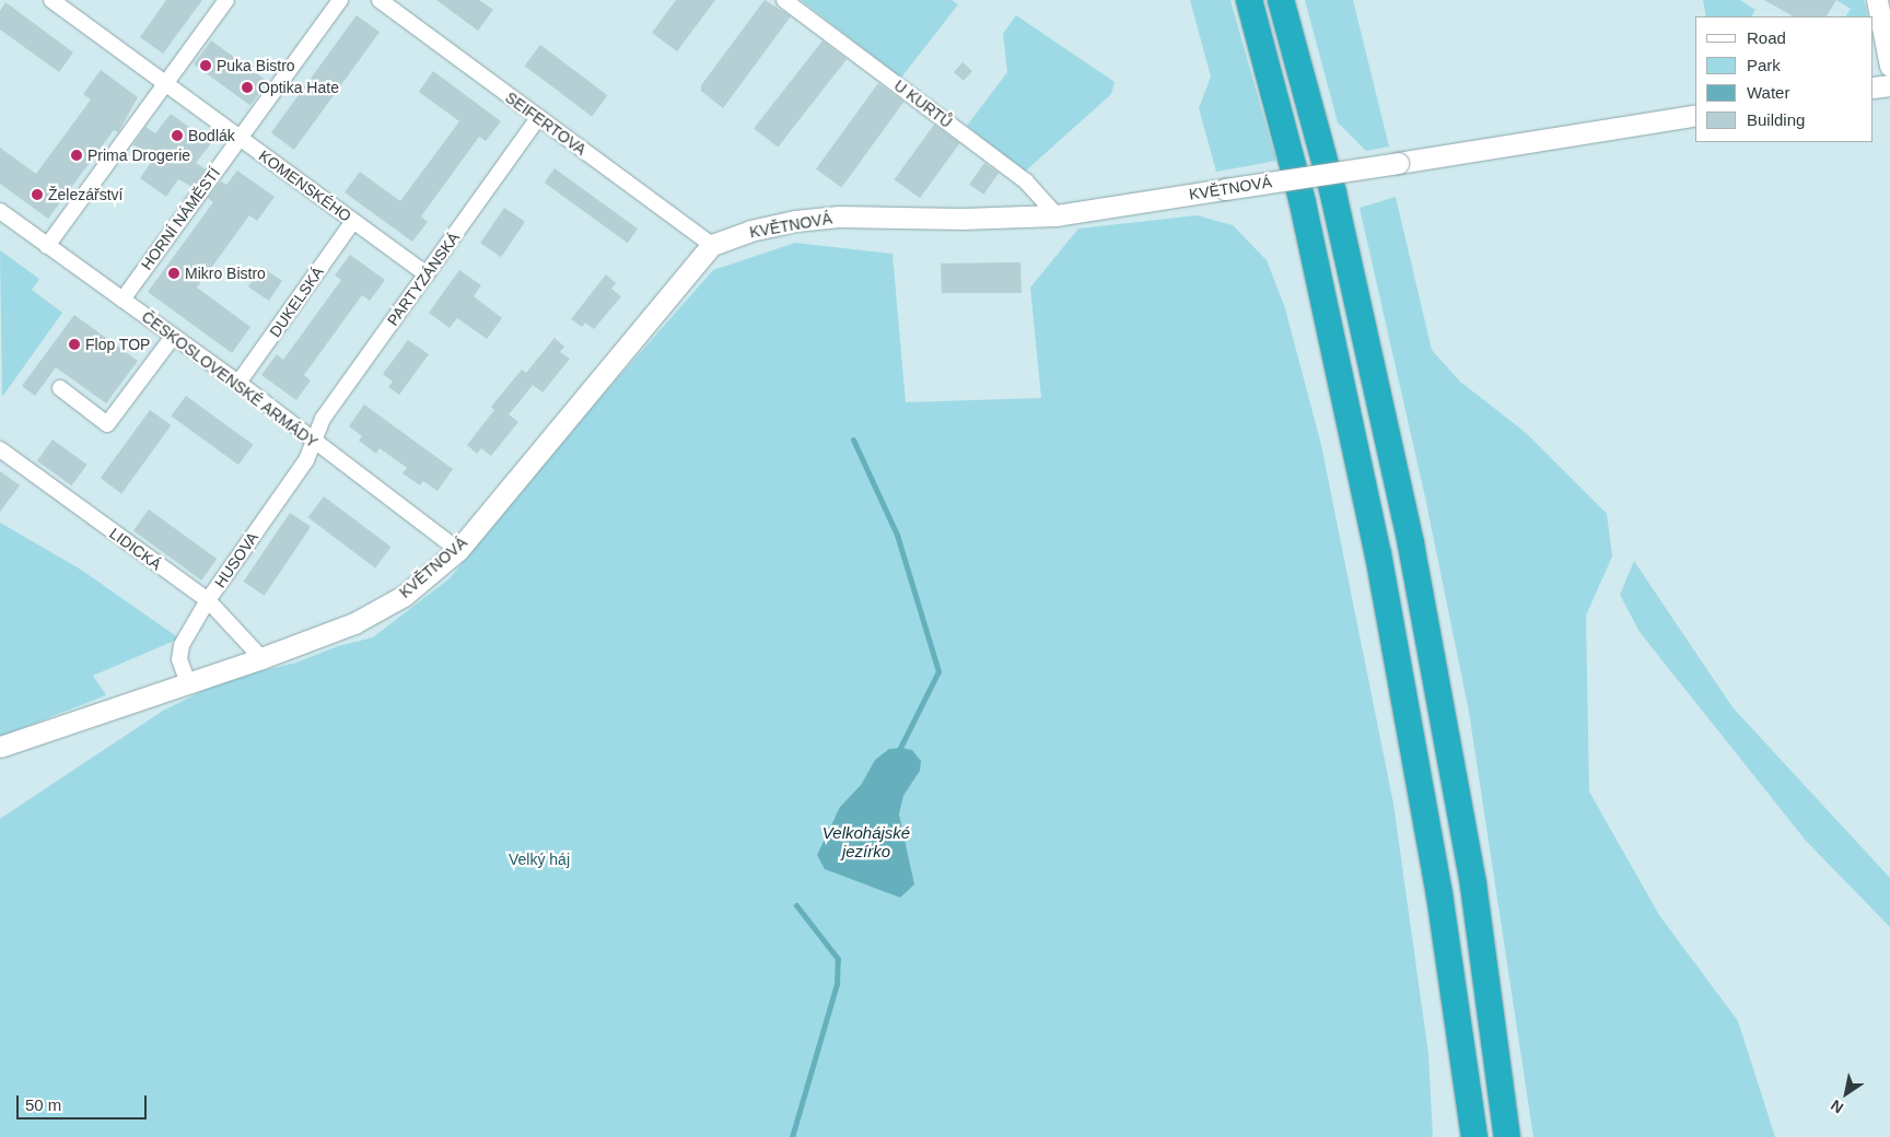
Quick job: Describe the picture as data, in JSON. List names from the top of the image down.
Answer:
{
  "streets": {
    "street": [
      "U KURTŮ",
      "SEIFERTOVA",
      "KOMENSKÉHO",
      "KVĚTNOVÁ",
      "HORNÍ NÁMĚSTÍ",
      "PARTYZÁNSKÁ",
      "DUKELSKÁ",
      "ČESKOSLOVENSKÉ ARMÁDY",
      "LIDICKÁ",
      "HUSOVA"
    ]
  },
  "crossings": [
    ["U KURTŮ", "KVĚTNOVÁ"],
    ["SEIFERTOVA", "KVĚTNOVÁ"],
    ["SEIFERTOVA", "PARTYZÁNSKÁ"],
    ["KOMENSKÉHO", "HORNÍ NÁMĚSTÍ"],
    ["KOMENSKÉHO", "PARTYZÁNSKÁ"],
    ["KOMENSKÉHO", "DUKELSKÁ"],
    ["KVĚTNOVÁ", "ČESKOSLOVENSKÉ ARMÁDY"],
    ["KVĚTNOVÁ", "LIDICKÁ"],
    ["KVĚTNOVÁ", "HUSOVA"],
    ["HORNÍ NÁMĚSTÍ", "ČESKOSLOVENSKÉ ARMÁDY"],
    ["PARTYZÁNSKÁ", "ČESKOSLOVENSKÉ ARMÁDY"],
    ["PARTYZÁNSKÁ", "HUSOVA"],
    ["DUKELSKÁ", "ČESKOSLOVENSKÉ ARMÁDY"],
    ["ČESKOSLOVENSKÉ ARMÁDY", "HUSOVA"],
    ["LIDICKÁ", "HUSOVA"]
  ],
  "water": ["Velkohájské jezírko"],
  "parks": ["Velký háj"],
  "places": [
    "Puka Bistro",
    "Optika Hate",
    "Bodlák",
    "Prima Drogerie",
    "Železářství",
    "Mikro Bistro",
    "Flop TOP"
  ],
  "legend": [
    "Road",
    "Park",
    "Water",
    "Building"
  ],
  "scale_bar": "50 m",
  "north": "bottom left"
}
